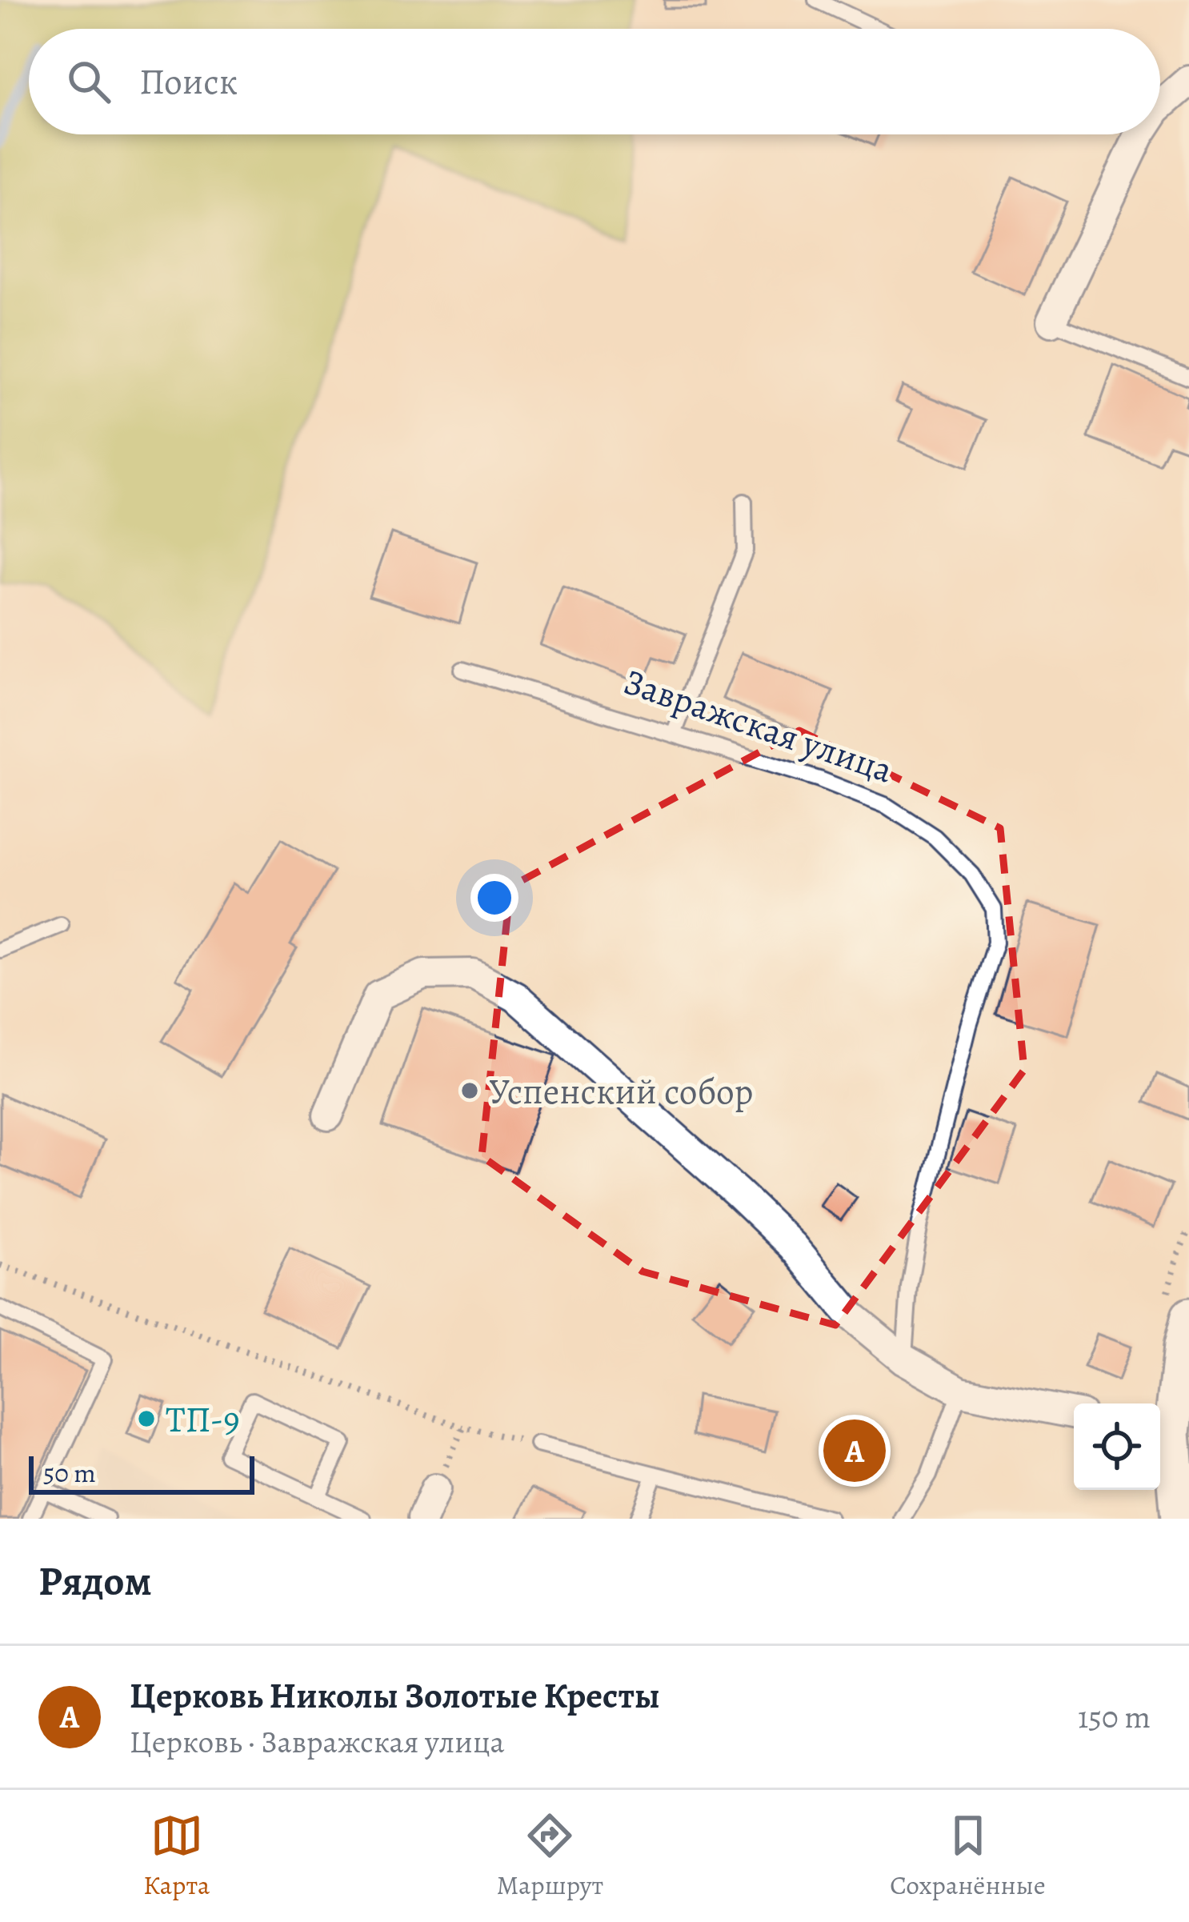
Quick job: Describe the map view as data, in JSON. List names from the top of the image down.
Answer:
{
  "streets": {
    "lane": ["Завражская улица"]
  },
  "places": ["Успенский собор", "ТП-9"],
  "scale_bar": "50 m",
  "page": {
    "search": "Поиск",
    "pins": "A",
    "scale": "50 m",
    "heading": "Рядом",
    "list": [
      {
        "mark": "A",
        "name": "Церковь Николы Золотые Кресты",
        "note": "Церковь · Завражская улица",
        "value": "150 m"
      }
    ],
    "nav": ["Карта", "Маршрут", "Сохранённые"]
  }
}
